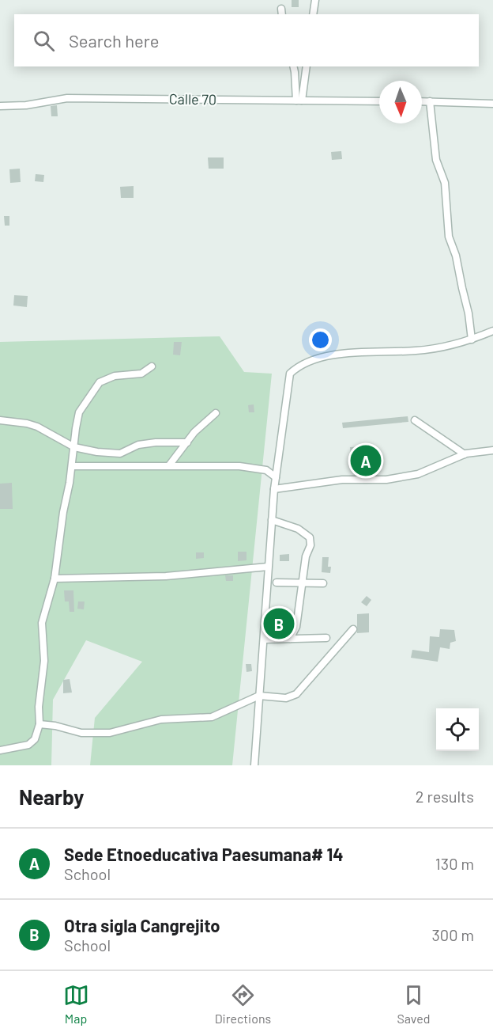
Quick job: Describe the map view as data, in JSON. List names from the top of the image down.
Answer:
{
  "streets": {
    "street": ["Calle 70"]
  },
  "north": "bottom",
  "page": {
    "search": "Search here",
    "pins": ["A", "B"],
    "heading": ["Nearby", "2 results"],
    "list": [
      {
        "mark": "A",
        "name": "Sede Etnoeducativa Paesumana# 14",
        "note": "School",
        "value": "130 m"
      },
      {
        "mark": "B",
        "name": "Otra sigla Cangrejito",
        "note": "School",
        "value": "300 m"
      }
    ],
    "nav": ["Map", "Directions", "Saved"]
  }
}
